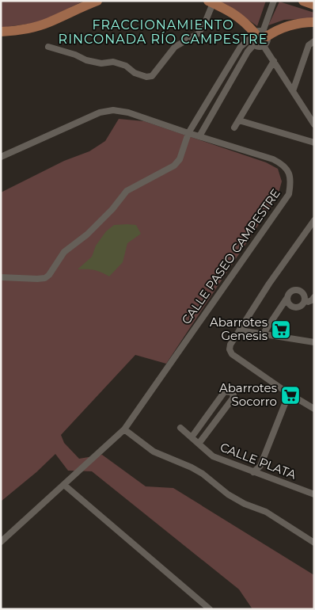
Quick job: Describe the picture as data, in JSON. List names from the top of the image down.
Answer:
{
  "streets": {
    "street": ["CALLE PASEO CAMPESTRE", "CALLE PLATA"]
  },
  "districts": ["FRACCIONAMIENTO RINCONADA RÍO CAMPESTRE"],
  "places": {
    "supermarket": ["Abarrotes Genesis", "Abarrotes Socorro"]
  }
}
